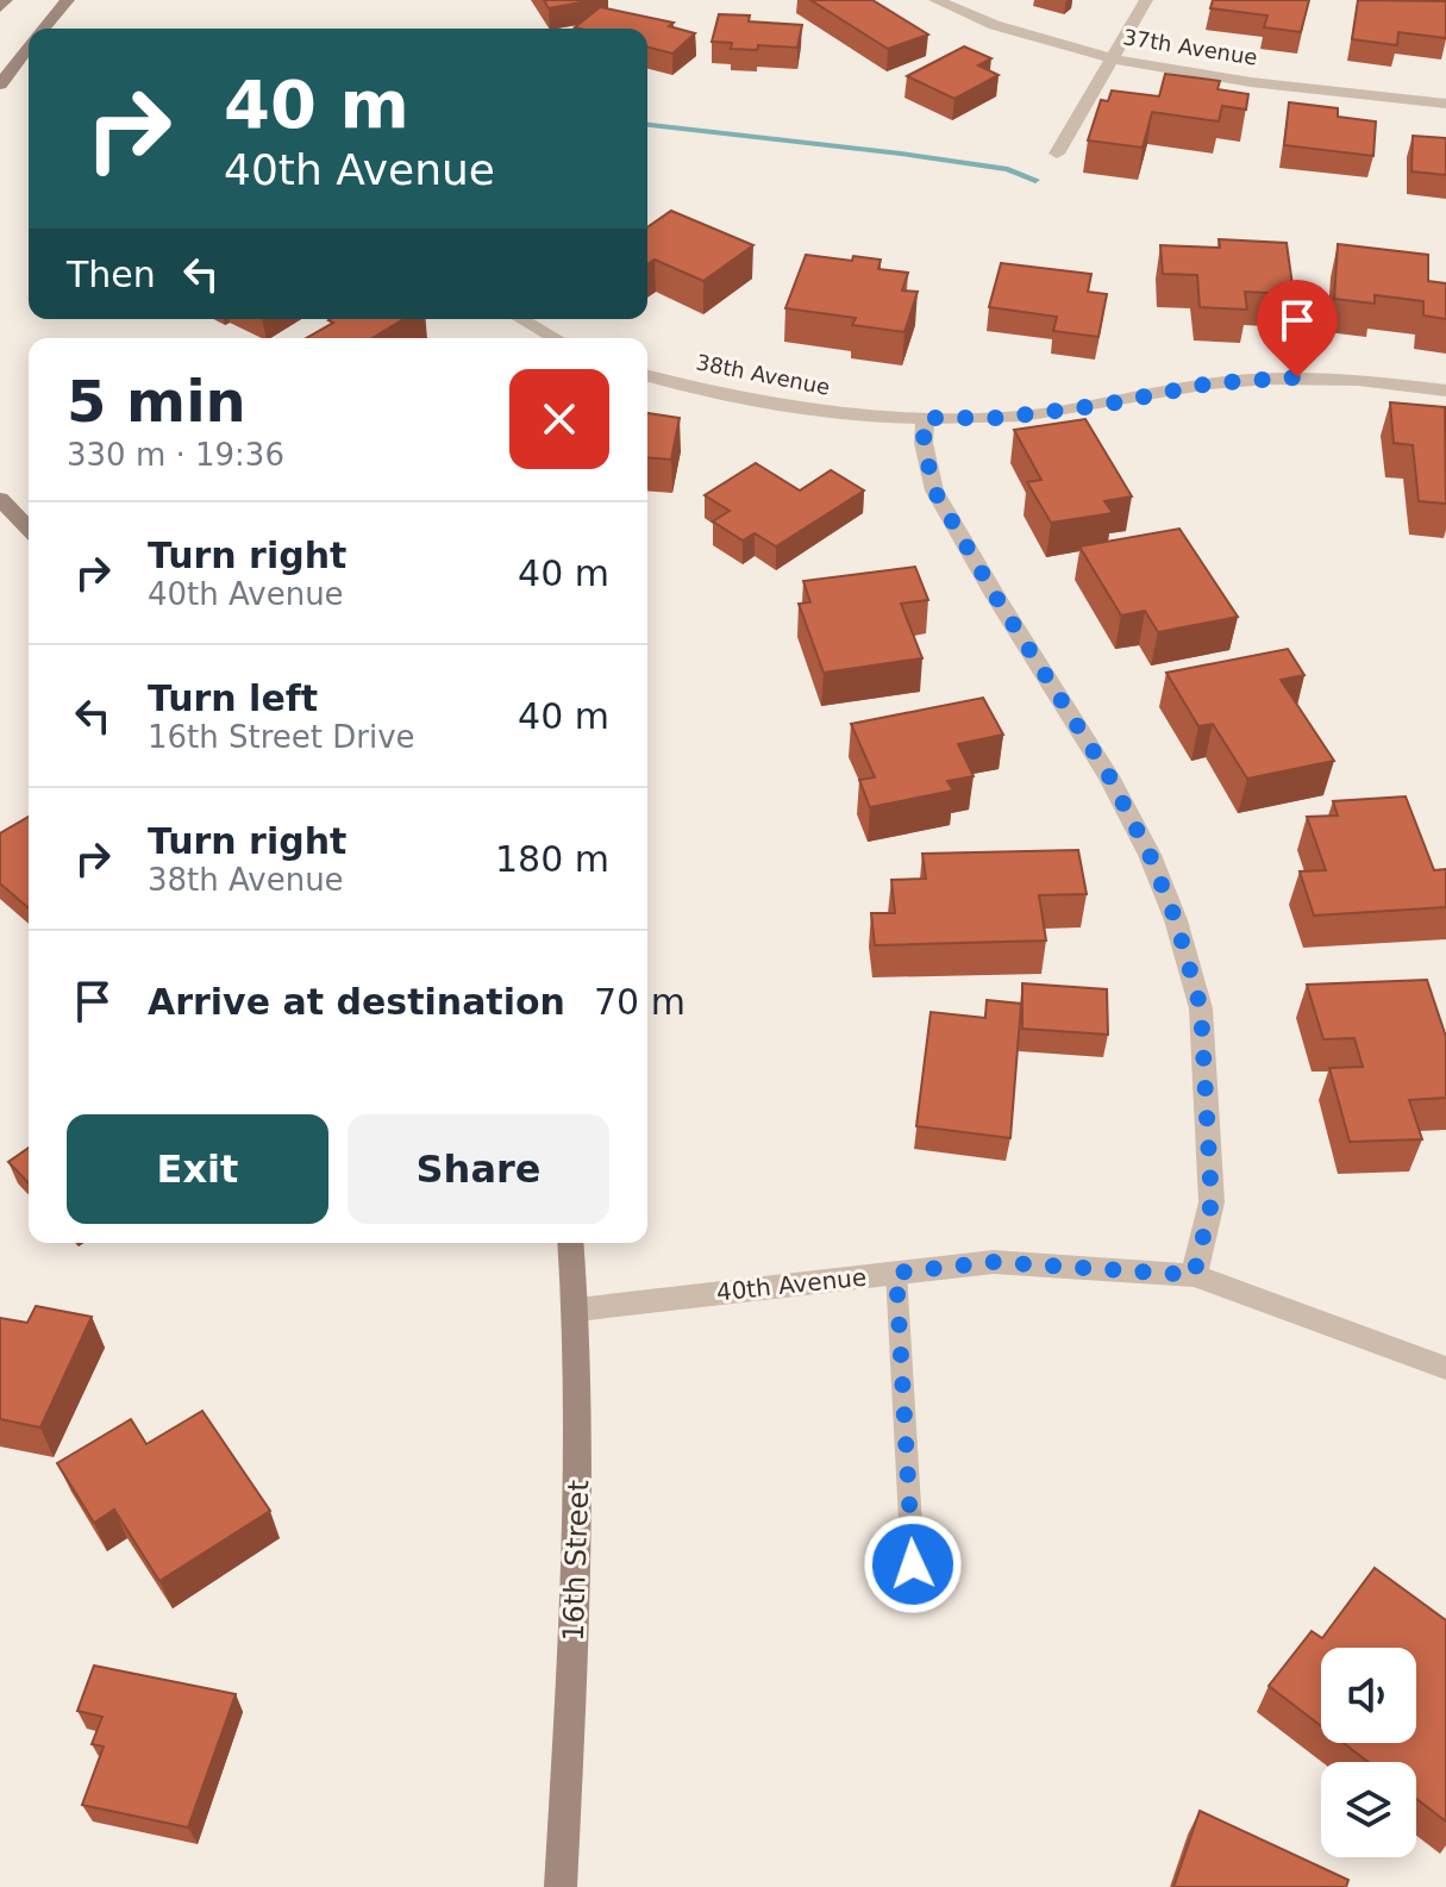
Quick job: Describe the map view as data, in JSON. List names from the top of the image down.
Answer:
{
  "streets": {
    "main road": ["16th Street"],
    "street": ["37th Avenue", "38th Avenue", "40th Avenue"]
  },
  "crossings": [
    ["40th Avenue", "16th Street"]
  ],
  "page": {
    "turn": ["40 m", "40th Avenue"],
    "then": "Then",
    "heading": ["5 min", "330 m · 19:36"],
    "list": [
      {
        "name": "Turn right",
        "note": "40th Avenue",
        "value": "40 m"
      },
      {
        "name": "Turn left",
        "note": "16th Street Drive",
        "value": "40 m"
      },
      {
        "name": "Turn right",
        "note": "38th Avenue",
        "value": "180 m"
      },
      {
        "name": "Arrive at destination",
        "value": "70 m"
      }
    ],
    "buttons": ["Exit", "Share"]
  }
}
